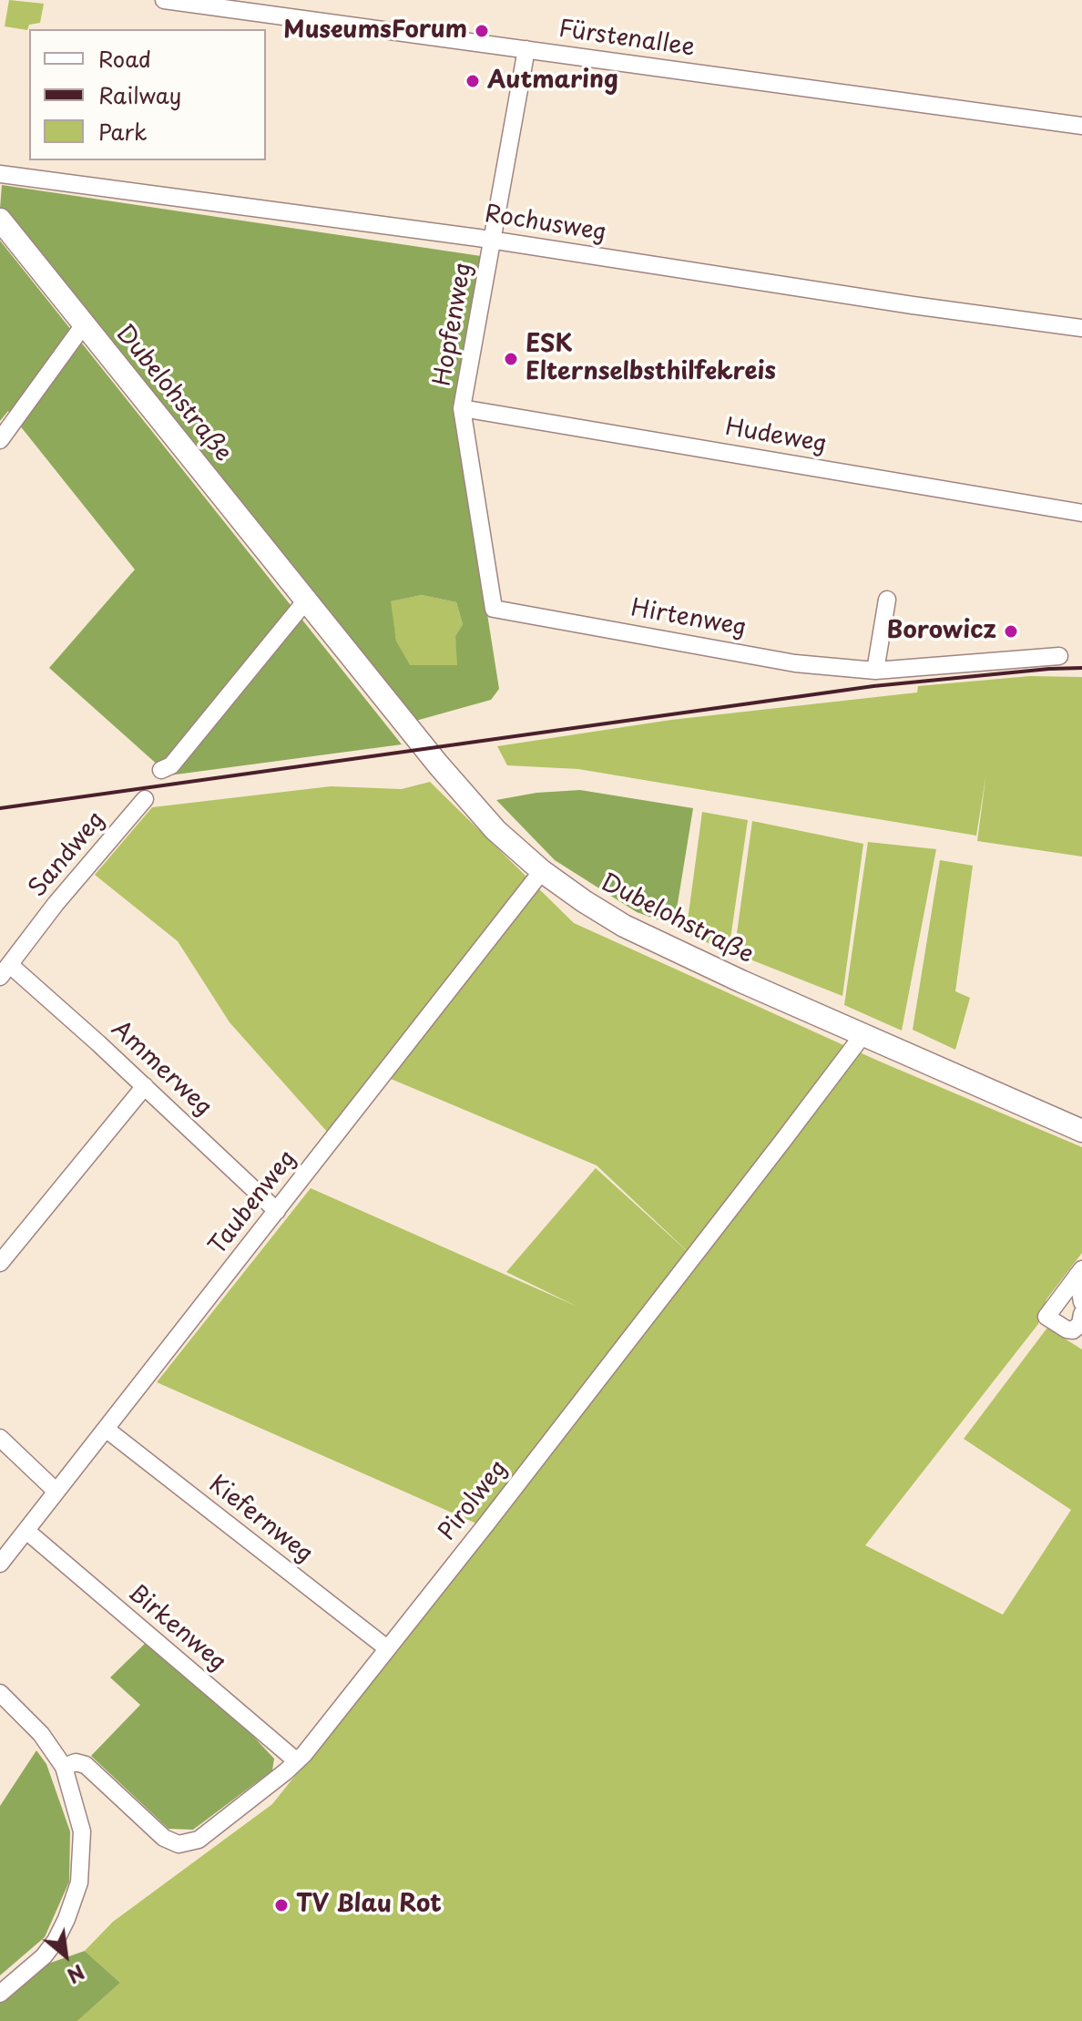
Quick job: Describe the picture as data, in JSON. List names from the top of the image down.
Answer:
{
  "streets": {
    "main road": ["Dubelohstraße"],
    "street": [
      "Fürstenallee",
      "Rochusweg",
      "Hopfenweg",
      "Hudeweg",
      "Hirtenweg",
      "Sandweg",
      "Ammerweg",
      "Taubenweg",
      "Pirolweg",
      "Kiefernweg",
      "Birkenweg"
    ]
  },
  "crossings": [
    ["Fürstenallee", "Hopfenweg"],
    ["Rochusweg", "Hopfenweg"],
    ["Hopfenweg", "Hudeweg"],
    ["Hopfenweg", "Hirtenweg"],
    ["Dubelohstraße", "Taubenweg"],
    ["Dubelohstraße", "Pirolweg"],
    ["Sandweg", "Ammerweg"],
    ["Ammerweg", "Taubenweg"],
    ["Taubenweg", "Kiefernweg"],
    ["Taubenweg", "Birkenweg"],
    ["Pirolweg", "Kiefernweg"],
    ["Pirolweg", "Birkenweg"]
  ],
  "places": [
    "MuseumsForum",
    "Autmaring",
    "ESK Elternselbsthilfekreis",
    "Borowicz",
    "TV Blau Rot"
  ],
  "legend": ["Road", "Railway", "Park"],
  "north": "bottom right"
}
